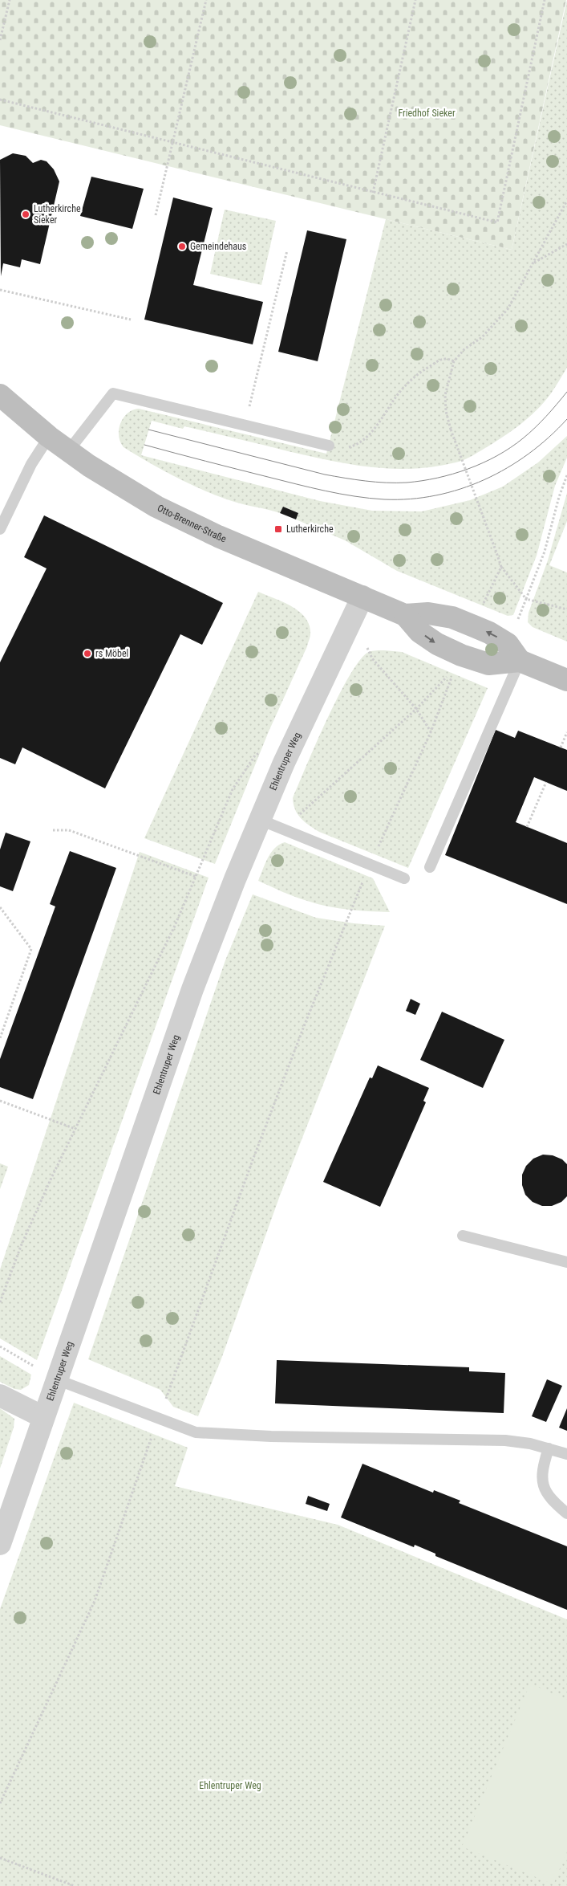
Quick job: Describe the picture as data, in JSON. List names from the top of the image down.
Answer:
{
  "streets": {
    "street": ["Otto-Brenner-Straße", "Ehlentruper Weg"]
  },
  "crossings": [
    ["Otto-Brenner-Straße", "Ehlentruper Weg"]
  ],
  "parks": ["Friedhof Sieker", "Ehlentruper Weg"],
  "places": {
    "other": ["Lutherkirche Sieker", "Gemeindehaus", "rs Möbel"],
    "transit": ["Lutherkirche"]
  }
}
